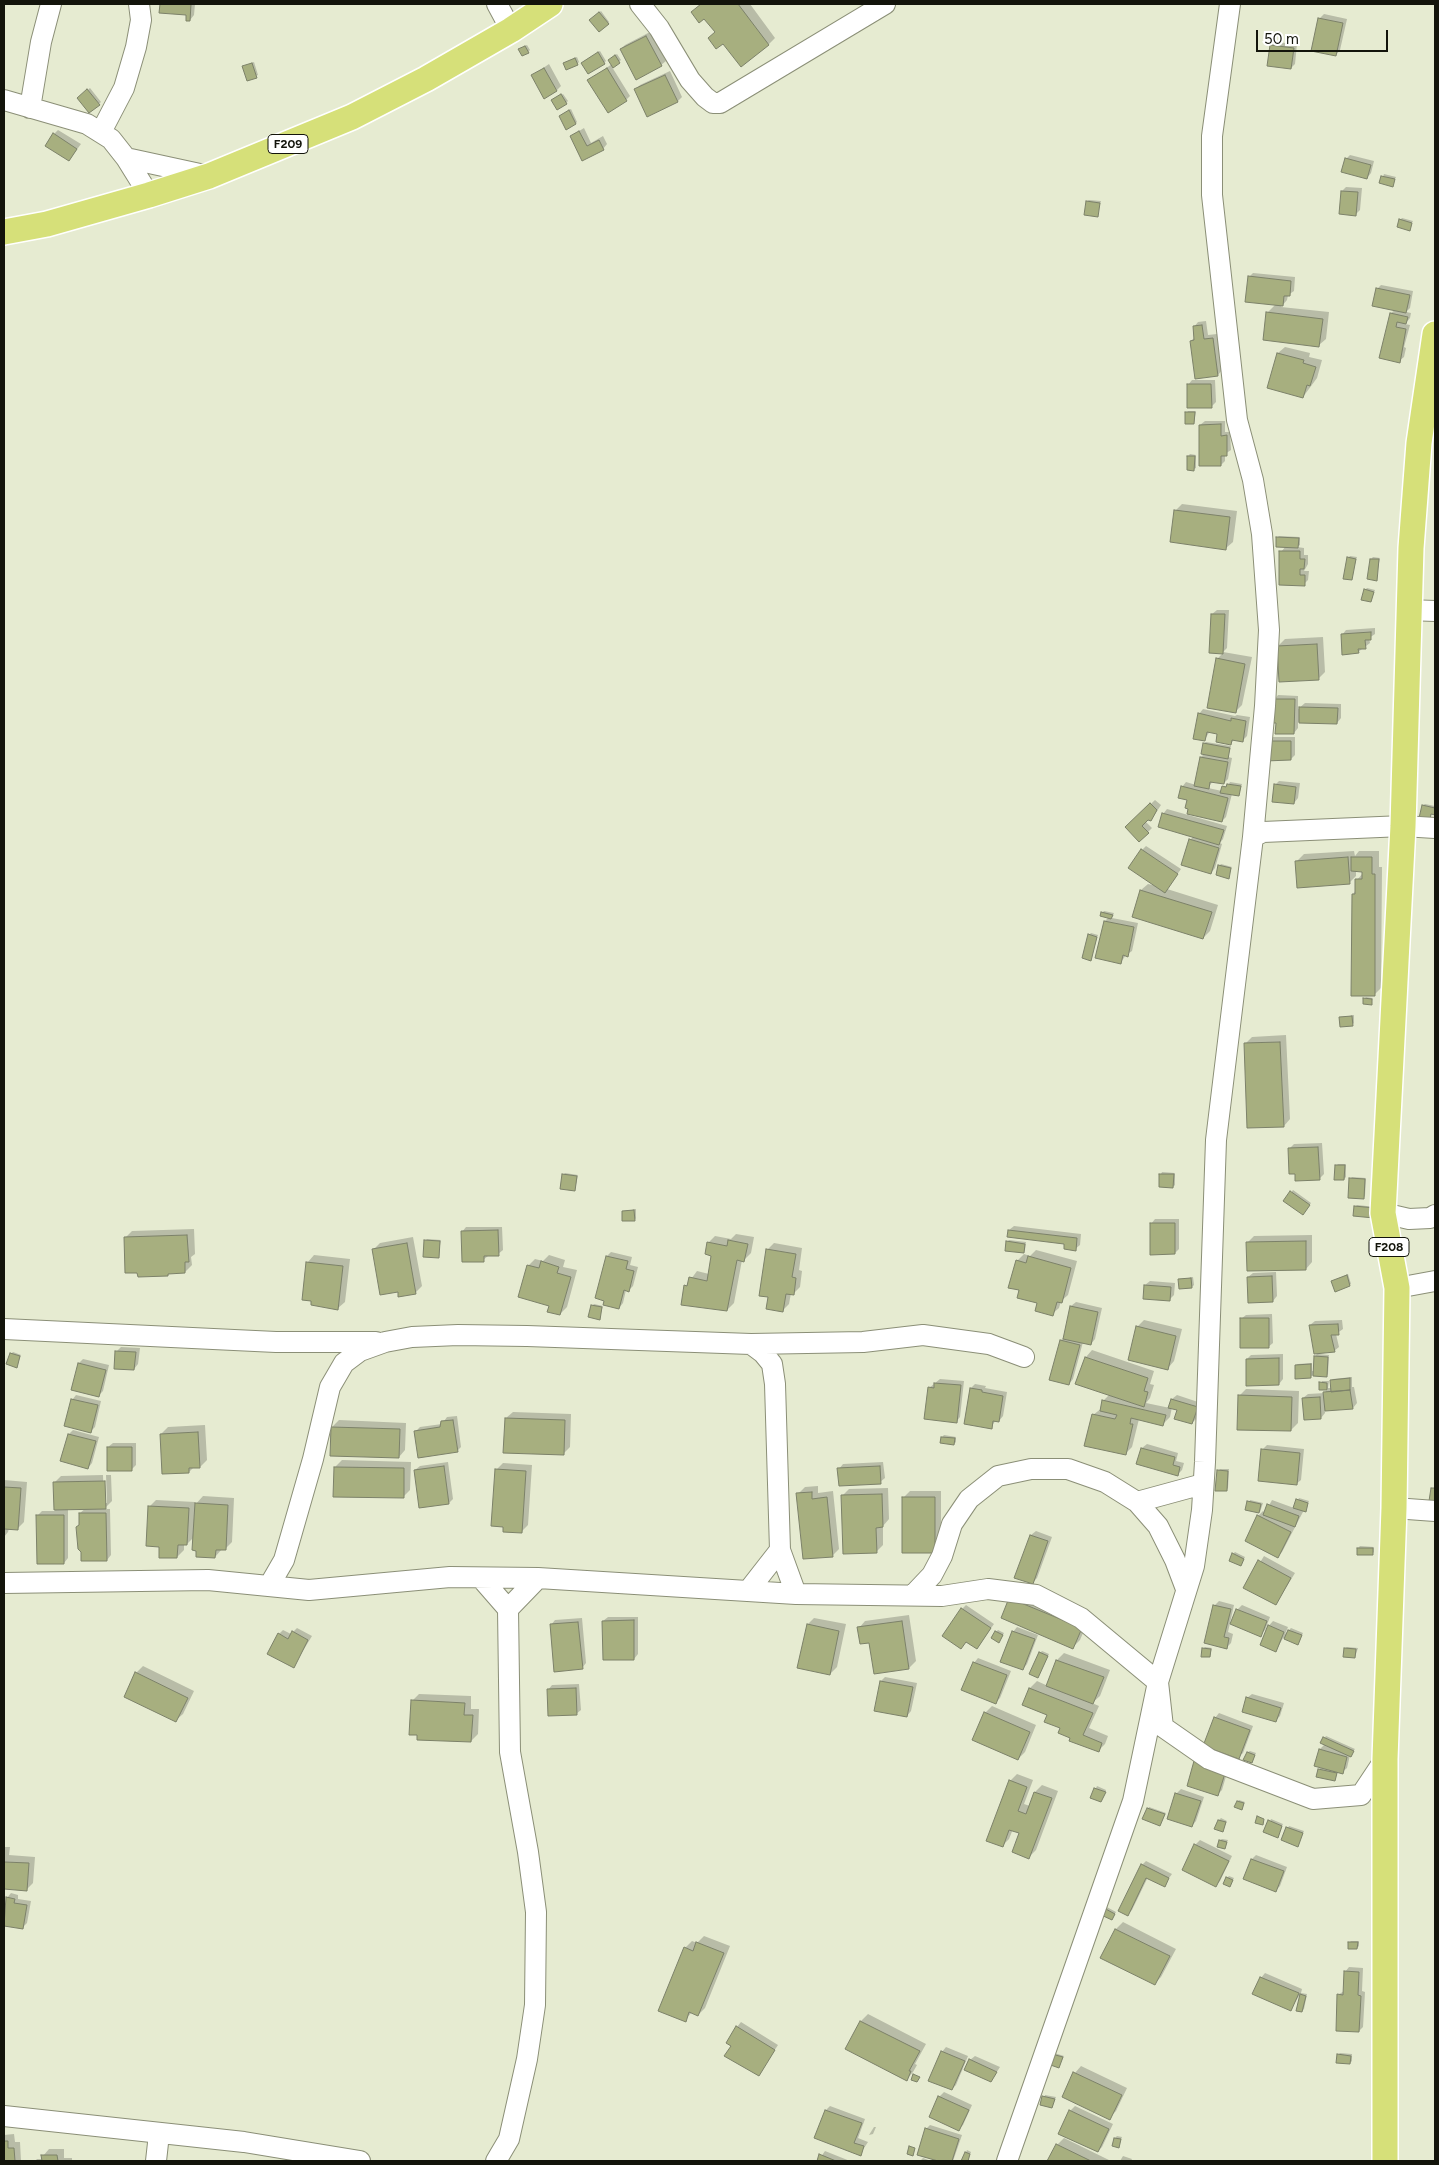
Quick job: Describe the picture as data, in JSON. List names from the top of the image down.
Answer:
{
  "streets": {
    "main road": ["F209", "F208"]
  },
  "scale_bar": "50 m"
}
